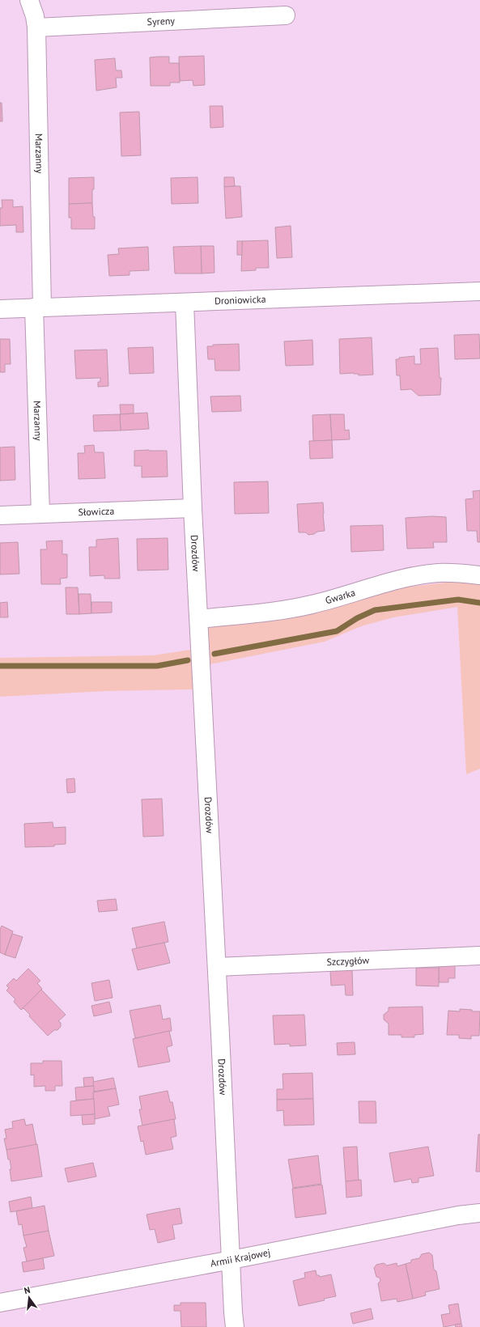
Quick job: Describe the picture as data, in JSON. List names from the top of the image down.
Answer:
{
  "streets": {
    "street": [
      "Syreny",
      "Marzanny",
      "Droniowicka",
      "Słowicza",
      "Drozdów",
      "Gwarka",
      "Szczygłów",
      "Armii Krajowej"
    ]
  },
  "crossings": [
    ["Syreny", "Marzanny"],
    ["Marzanny", "Droniowicka"],
    ["Marzanny", "Słowicza"],
    ["Droniowicka", "Drozdów"],
    ["Słowicza", "Drozdów"],
    ["Drozdów", "Gwarka"],
    ["Drozdów", "Szczygłów"],
    ["Drozdów", "Armii Krajowej"]
  ],
  "north": "top"
}
